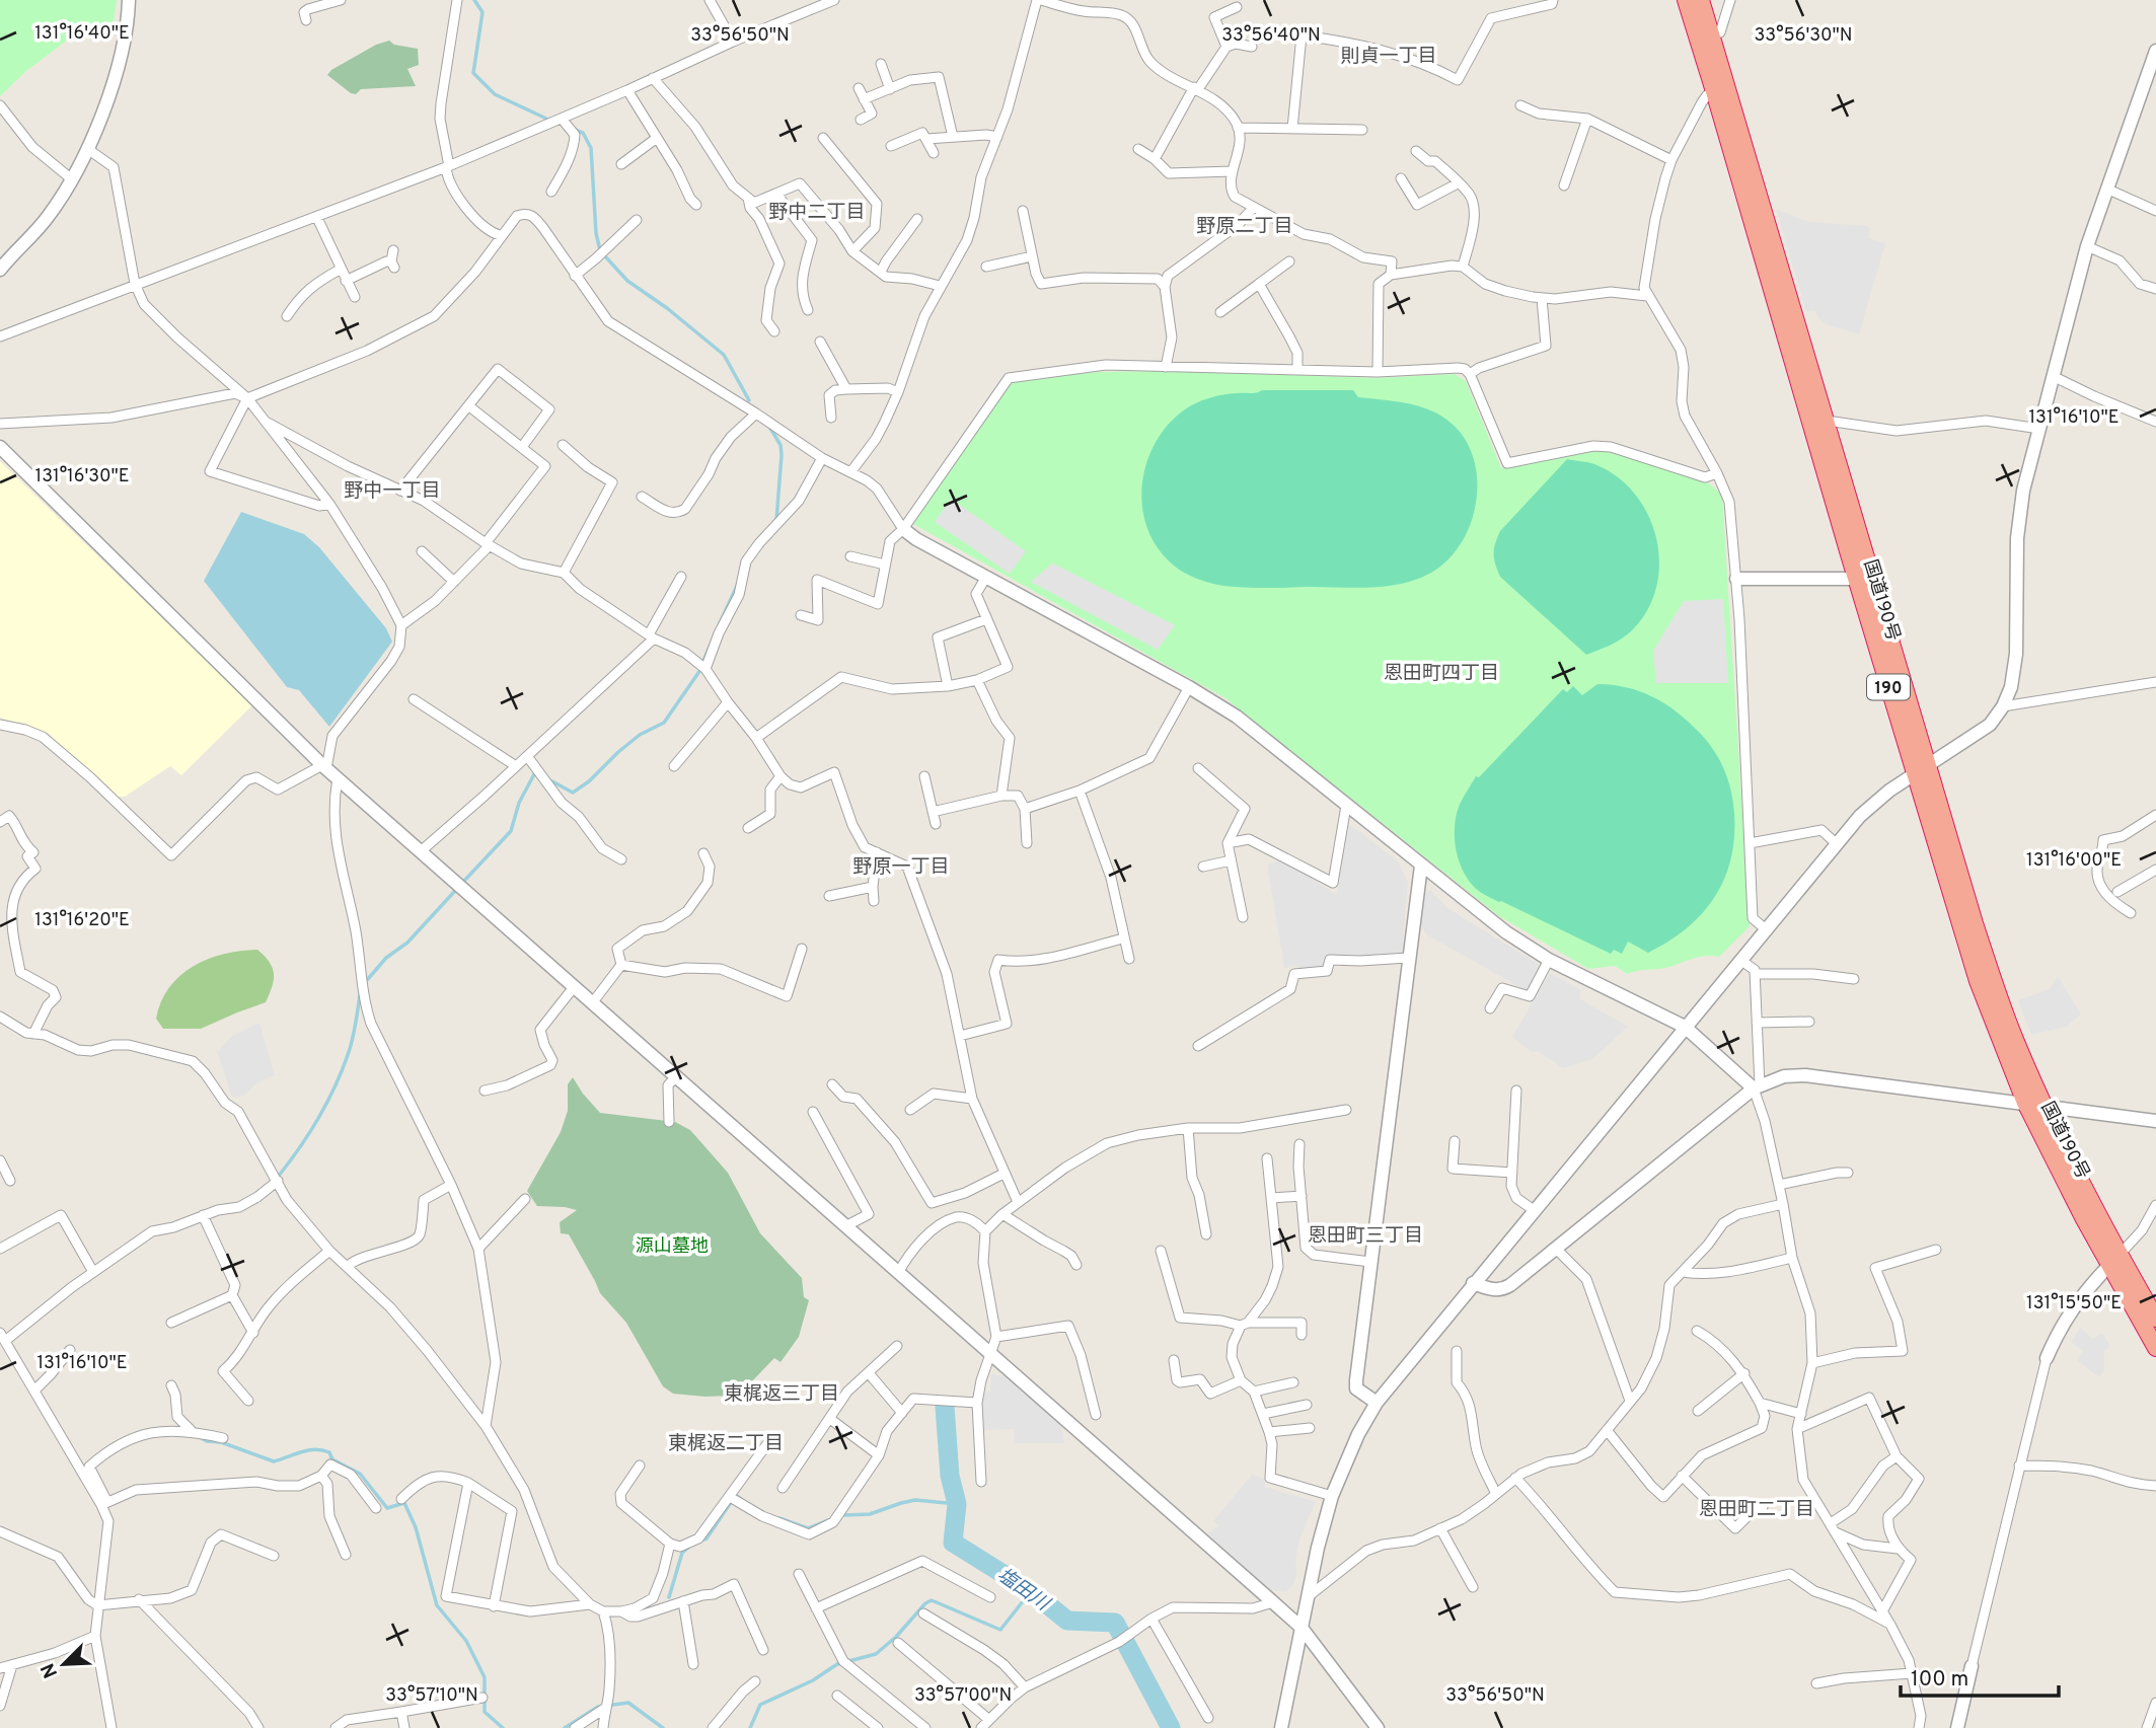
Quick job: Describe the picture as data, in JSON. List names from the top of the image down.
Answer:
{
  "streets": {
    "highway": ["国道190号", "190"]
  },
  "districts": [
    "則貞一丁目",
    "野中二丁目",
    "野原二丁目",
    "野中一丁目",
    "恩田町四丁目",
    "野原一丁目",
    "恩田町三丁目",
    "東梶返三丁目",
    "東梶返二丁目",
    "恩田町二丁目"
  ],
  "water": ["塩田川"],
  "parks": ["源山墓地"],
  "scale_bar": "100 m",
  "north": "bottom left",
  "coordinates": [
    "131°16'40\"E",
    "33°56'50\"N",
    "33°56'40\"N",
    "33°56'30\"N",
    "131°16'10\"E",
    "131°16'30\"E",
    "131°16'00\"E",
    "131°16'20\"E",
    "131°15'50\"E",
    "33°57'10\"N",
    "33°57'00\"N"
  ]
}
